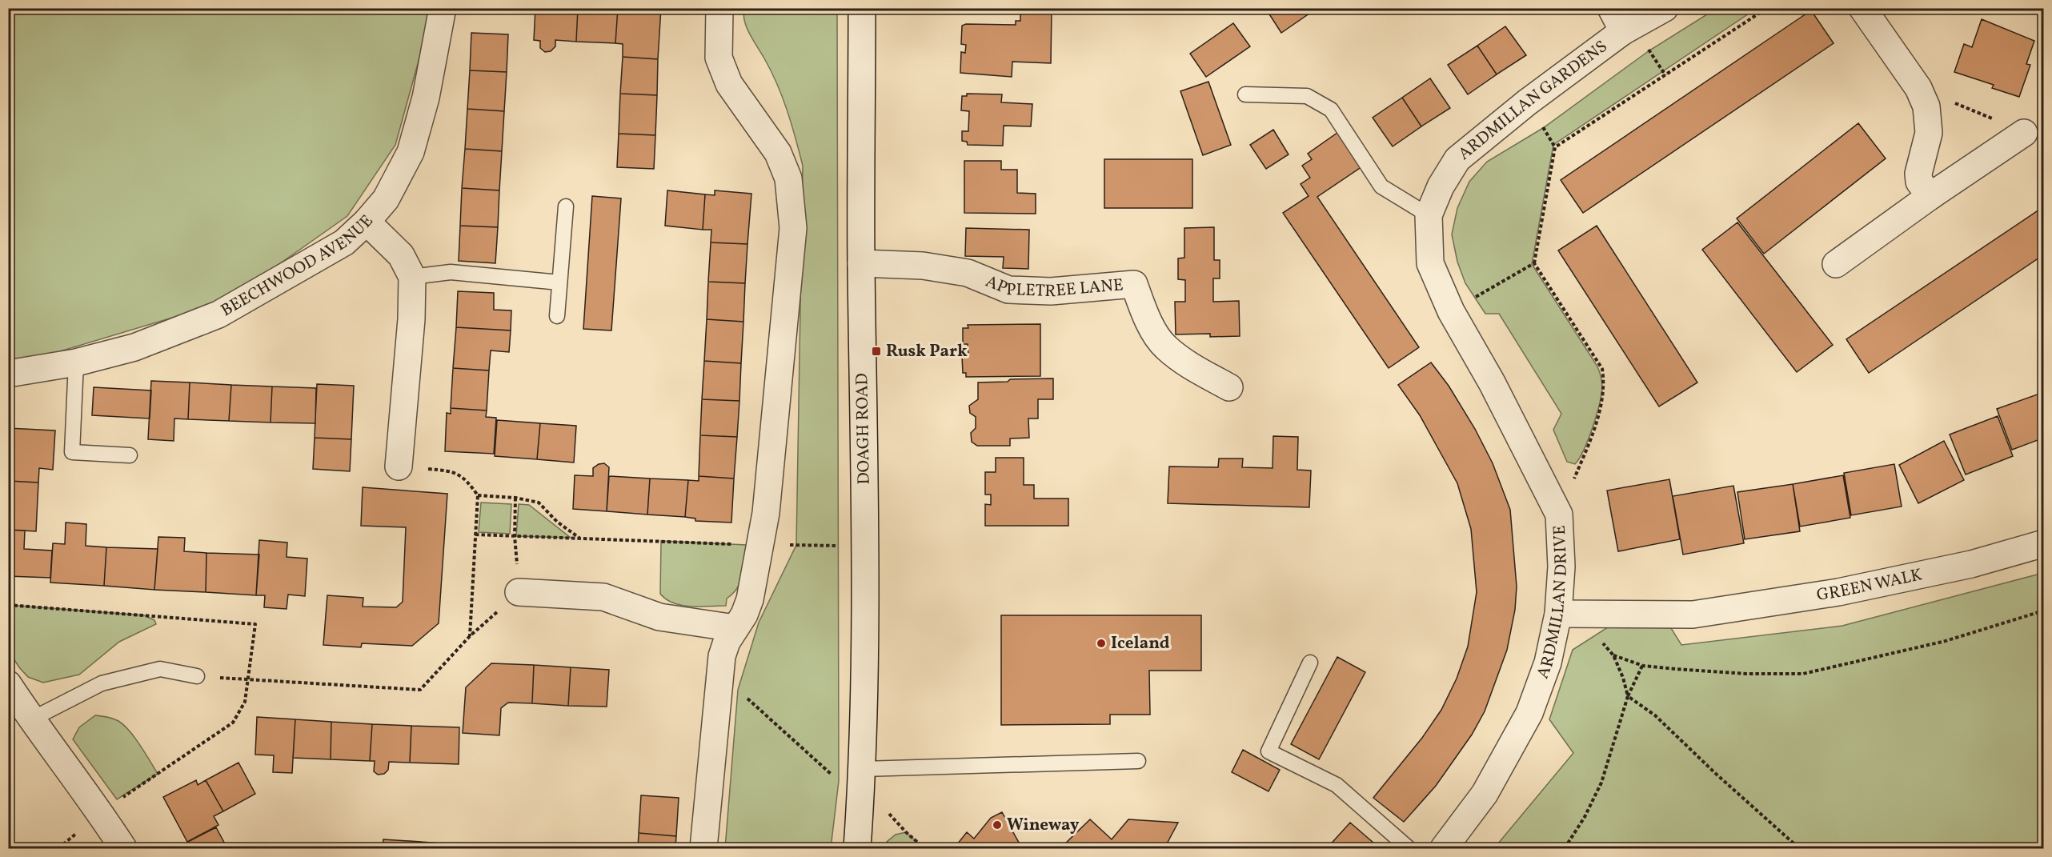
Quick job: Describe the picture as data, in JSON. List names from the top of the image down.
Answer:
{
  "streets": {
    "street": [
      "ARDMILLAN GARDENS",
      "BEECHWOOD AVENUE",
      "APPLETREE LANE",
      "DOAGH ROAD",
      "GREEN WALK",
      "ARDMILLAN DRIVE"
    ]
  },
  "crossings": [
    ["ARDMILLAN GARDENS", "ARDMILLAN DRIVE"],
    ["APPLETREE LANE", "DOAGH ROAD"],
    ["GREEN WALK", "ARDMILLAN DRIVE"]
  ],
  "places": {
    "transit": ["Rusk Park"],
    "other": ["Iceland", "Wineway"]
  }
}
